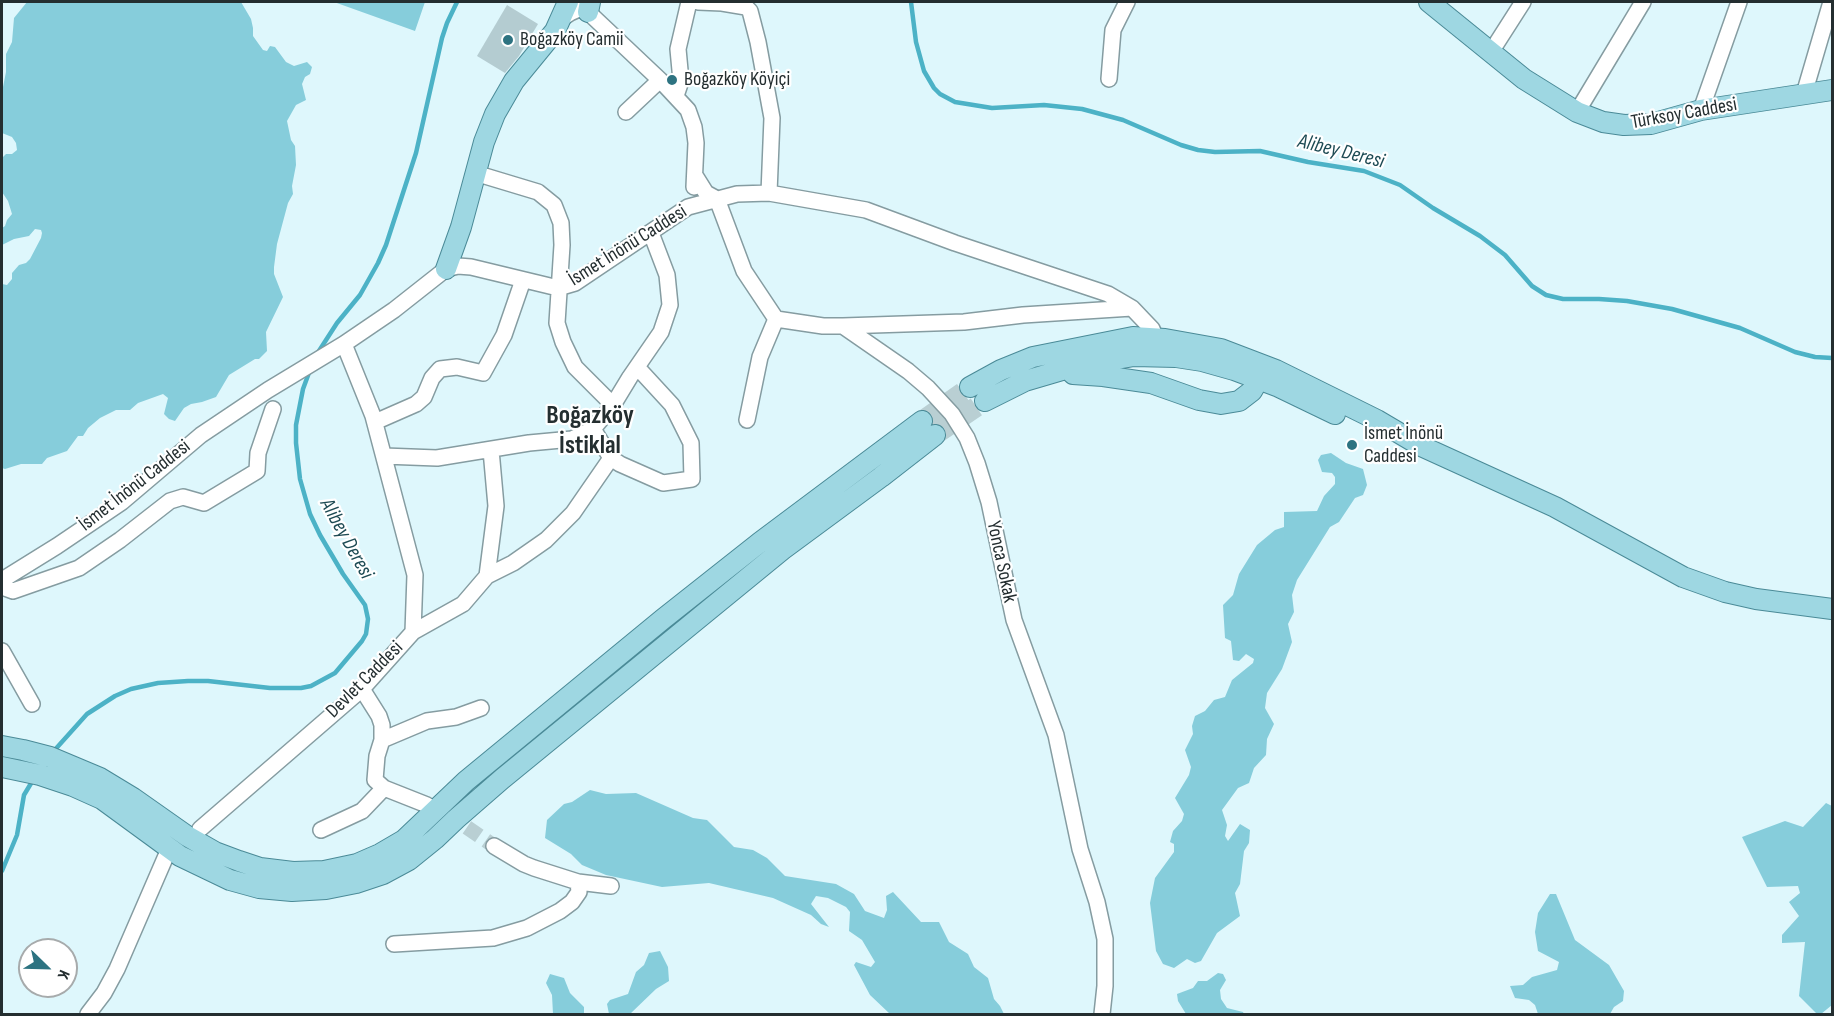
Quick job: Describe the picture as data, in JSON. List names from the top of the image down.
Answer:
{
  "streets": {
    "main road": ["Türksoy Caddesi"],
    "street": ["İsmet İnönü Caddesi", "Yonca Sokak", "Devlet Caddesi"]
  },
  "crossings": [
    ["İsmet İnönü Caddesi", "Devlet Caddesi"]
  ],
  "districts": ["Boğazköy İstiklal"],
  "water": ["Alibey Deresi"],
  "places": ["Boğazköy Camii", "Boğazköy Köyiçi", "İsmet İnönü Caddesi"],
  "north": "bottom right"
}
